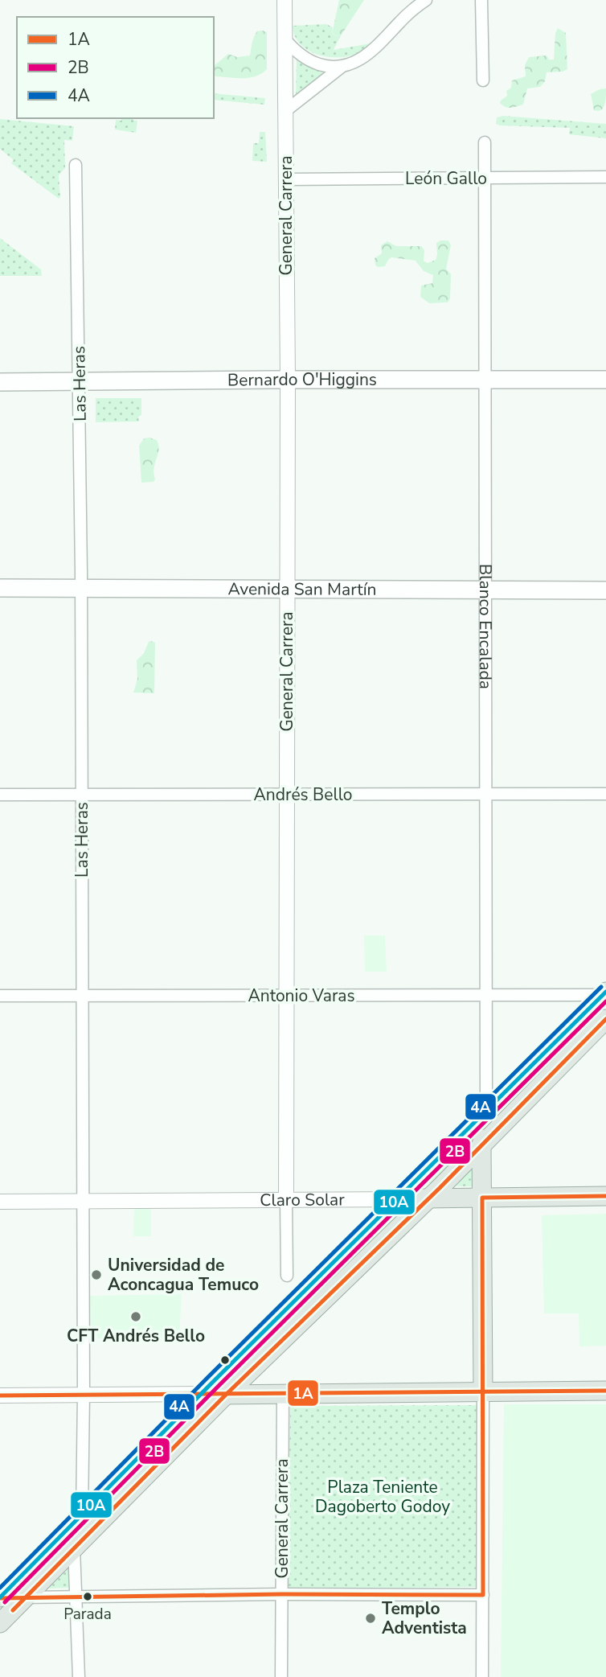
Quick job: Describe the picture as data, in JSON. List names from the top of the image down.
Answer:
{
  "streets": {
    "main road": ["Bernardo O'Higgins", "Avenida San Martín", "Claro Solar"],
    "street": [
      "León Gallo",
      "General Carrera",
      "Las Heras",
      "Blanco Encalada",
      "Andrés Bello",
      "Antonio Varas"
    ]
  },
  "crossings": [
    ["León Gallo", "General Carrera"],
    ["León Gallo", "Blanco Encalada"],
    ["General Carrera", "Bernardo O'Higgins"],
    ["General Carrera", "Avenida San Martín"],
    ["General Carrera", "Andrés Bello"],
    ["General Carrera", "Antonio Varas"],
    ["General Carrera", "Claro Solar"],
    ["Bernardo O'Higgins", "Las Heras"],
    ["Bernardo O'Higgins", "Blanco Encalada"],
    ["Las Heras", "Avenida San Martín"],
    ["Las Heras", "Andrés Bello"],
    ["Las Heras", "Antonio Varas"],
    ["Las Heras", "Claro Solar"],
    ["Avenida San Martín", "Blanco Encalada"],
    ["Blanco Encalada", "Andrés Bello"],
    ["Blanco Encalada", "Antonio Varas"]
  ],
  "parks": ["Plaza Teniente Dagoberto Godoy"],
  "places": [
    "Universidad de Aconcagua Temuco",
    "CFT Andrés Bello",
    "Parada",
    "Templo Adventista"
  ],
  "lines": [
    "transit line 4A",
    "transit line 10A",
    "transit line 2B",
    "transit line 1A"
  ],
  "legend": ["1A", "2B", "4A"]
}
